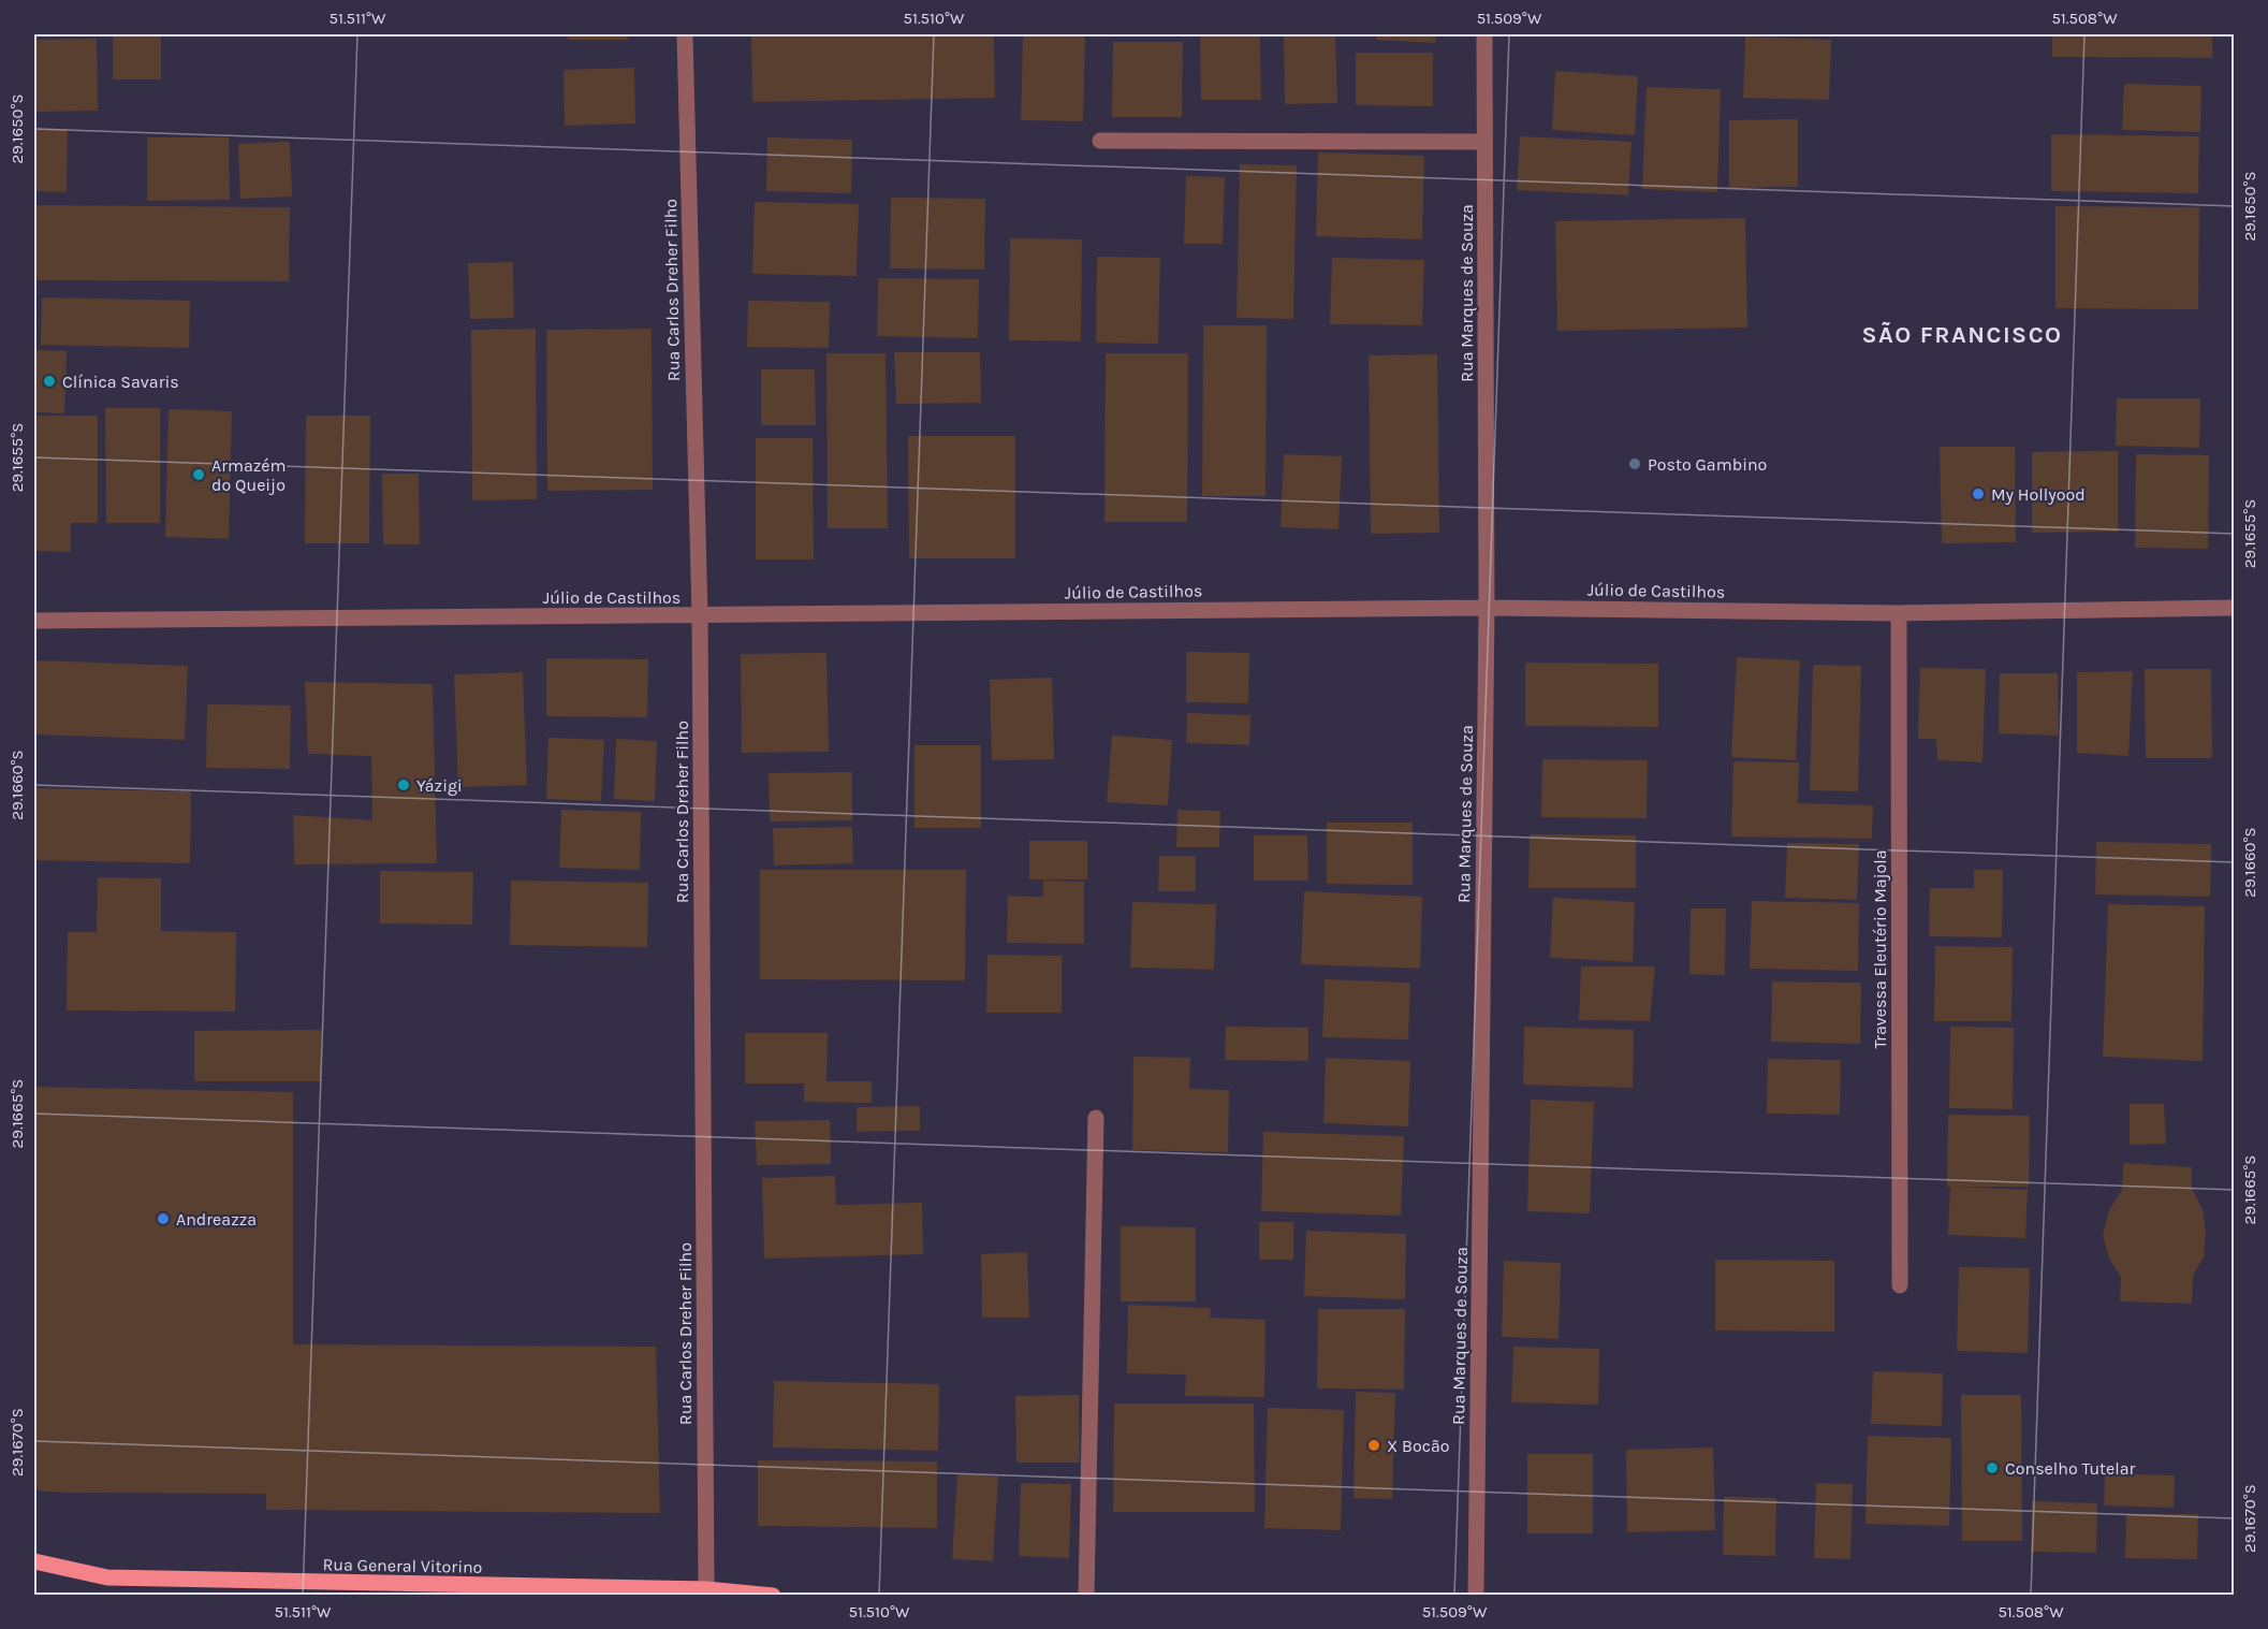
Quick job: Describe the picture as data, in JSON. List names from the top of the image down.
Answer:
{
  "streets": {
    "main road": ["Rua General Vitorino"],
    "street": [
      "Rua Carlos Dreher Filho",
      "Rua Marques de Souza",
      "Júlio de Castilhos",
      "Travessa Eleutério Majola"
    ]
  },
  "crossings": [
    ["Rua Carlos Dreher Filho", "Júlio de Castilhos"],
    ["Rua Carlos Dreher Filho", "Rua General Vitorino"],
    ["Rua Marques de Souza", "Júlio de Castilhos"],
    ["Júlio de Castilhos", "Travessa Eleutério Majola"]
  ],
  "districts": ["SÃO FRANCISCO"],
  "places": [
    "Clínica Savaris",
    "Posto Gambino",
    "Armazém do Queijo",
    "My Hollyood",
    "Yázigi",
    "Andreazza",
    "X Bocão",
    "Conselho Tutelar"
  ],
  "coordinates": [
    "51.511°W",
    "51.510°W",
    "51.509°W",
    "51.508°W",
    "29.1650°S",
    "29.1655°S",
    "29.1660°S",
    "29.1665°S",
    "29.1670°S"
  ]
}
